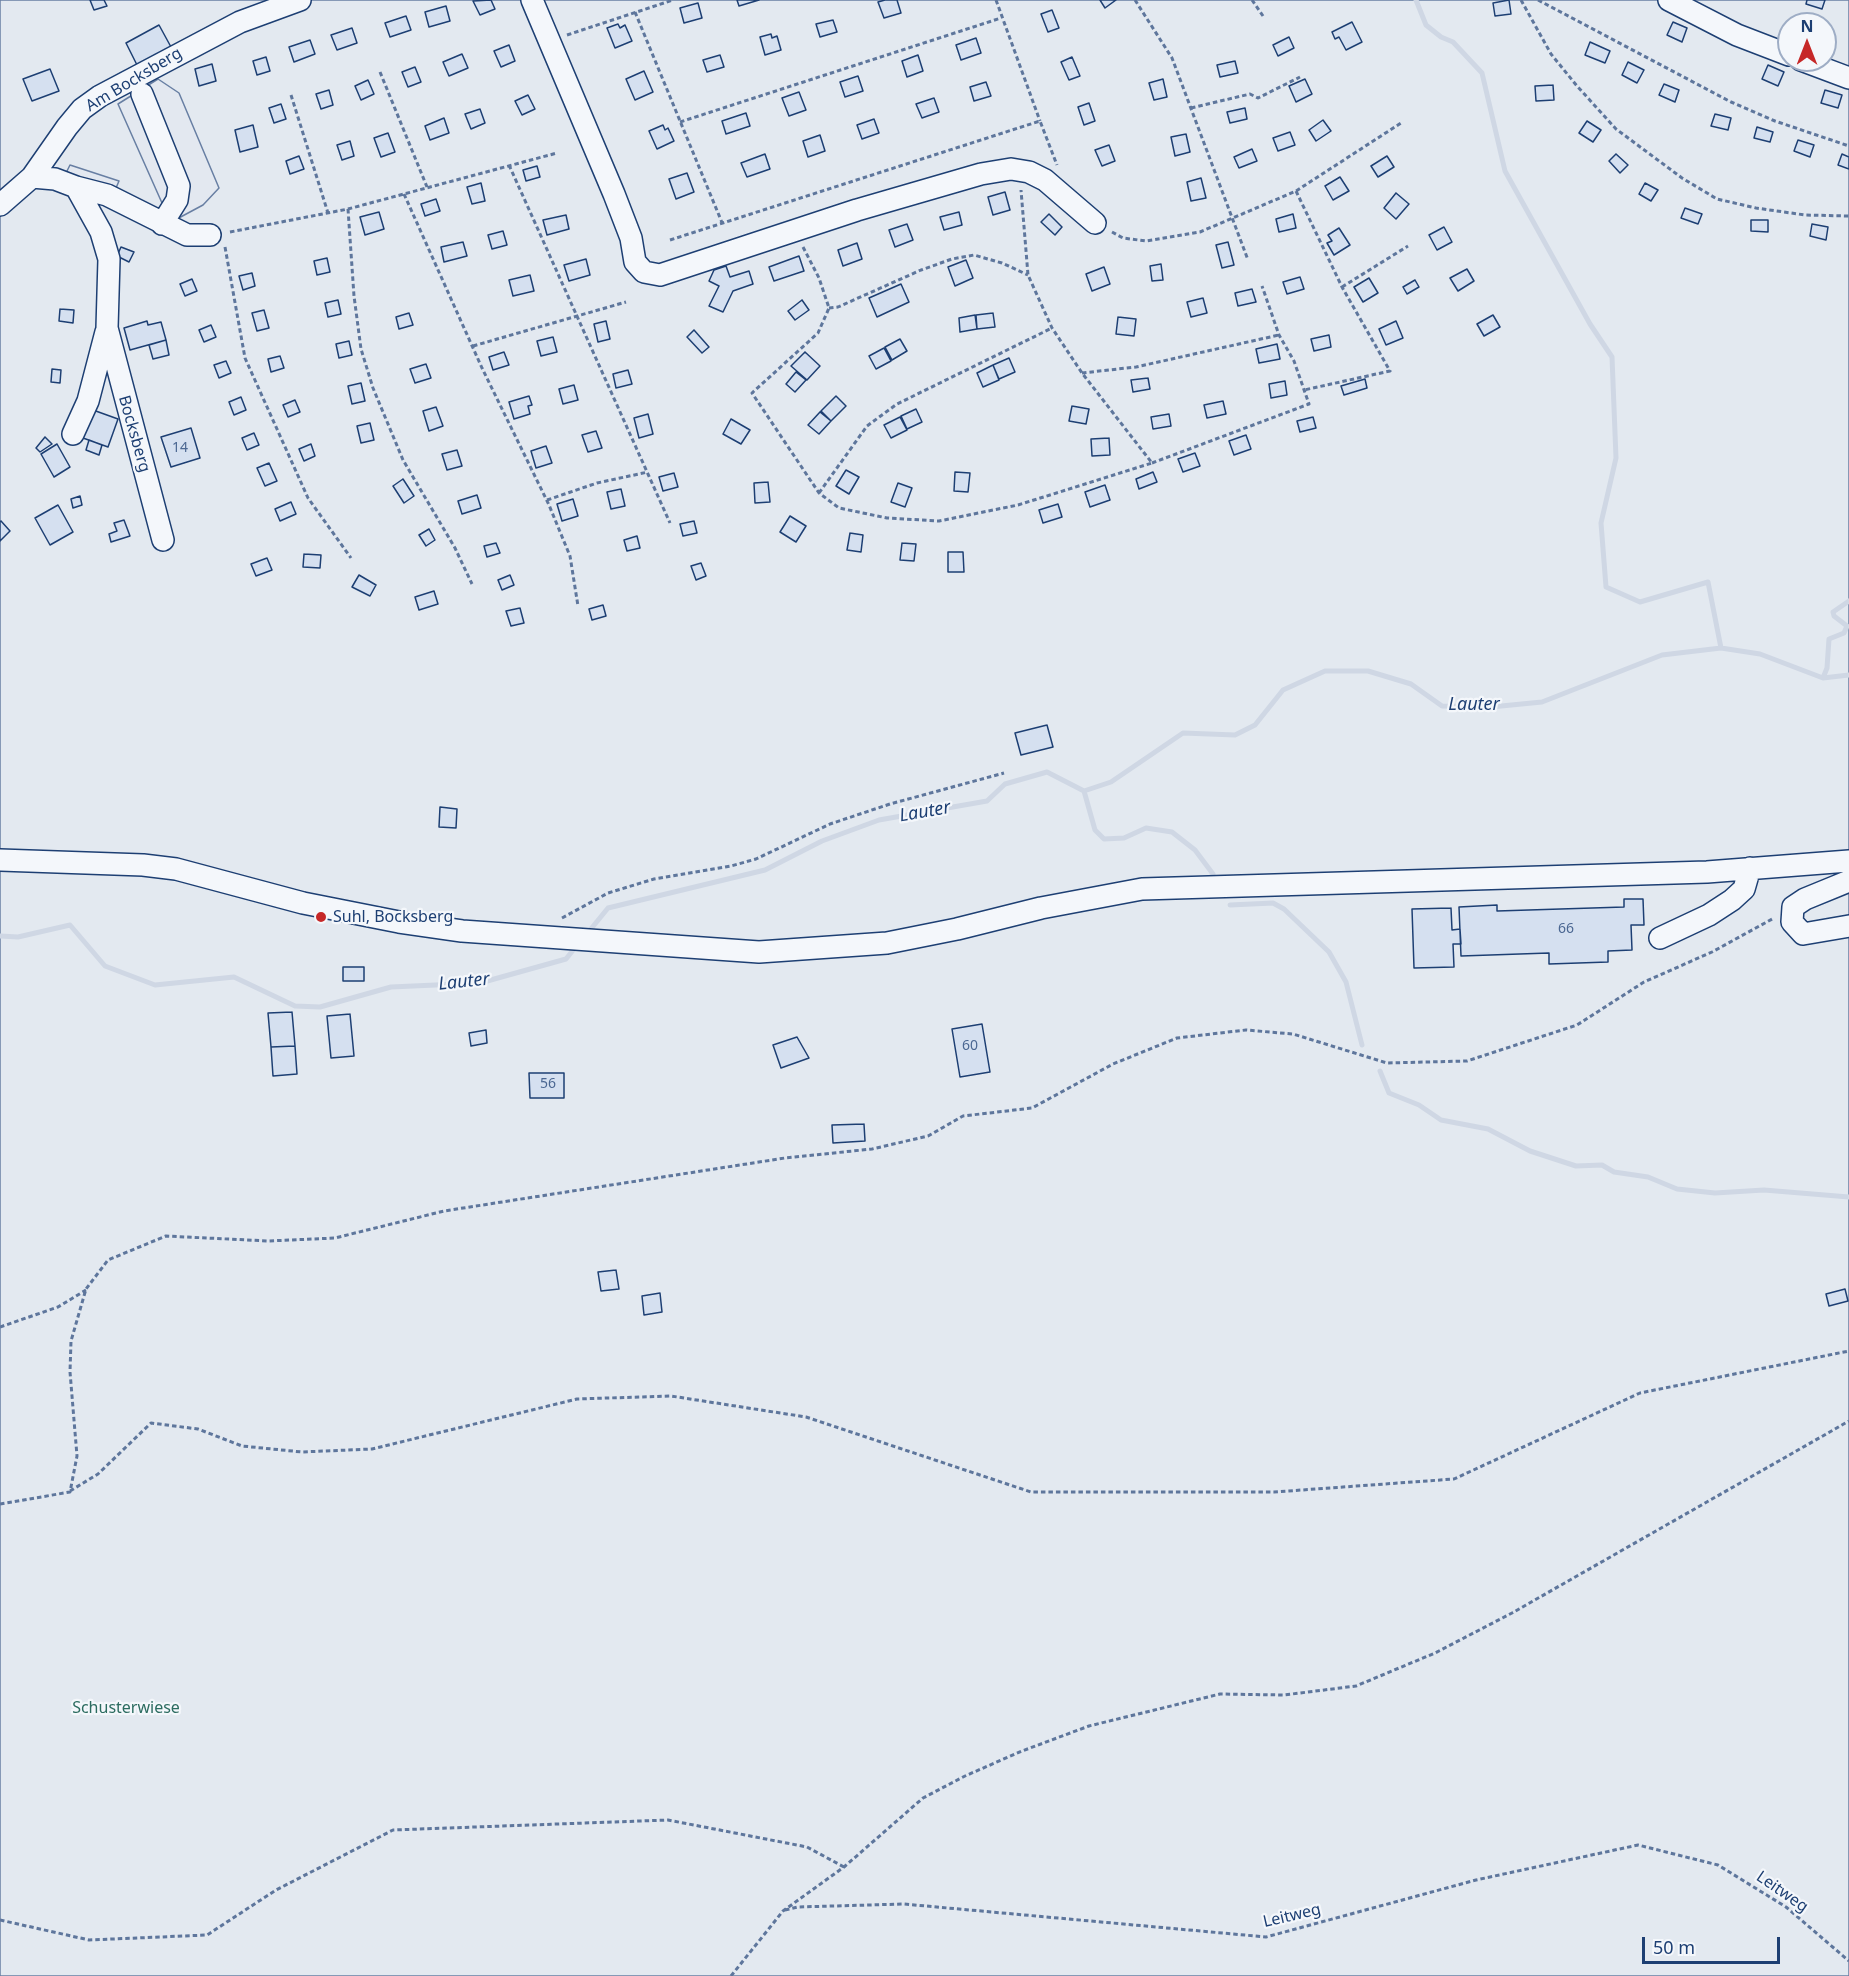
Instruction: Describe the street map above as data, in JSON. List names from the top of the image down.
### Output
{
  "streets": {
    "street": ["Am Bocksberg", "Bocksberg"],
    "path": ["Leitweg"]
  },
  "water": ["Lauter"],
  "parks": ["Schusterwiese"],
  "places": ["Suhl, Bocksberg"],
  "house_numbers": [
    "14",
    "66",
    "60",
    "56"
  ],
  "scale_bar": "50 m",
  "north": "top"
}
